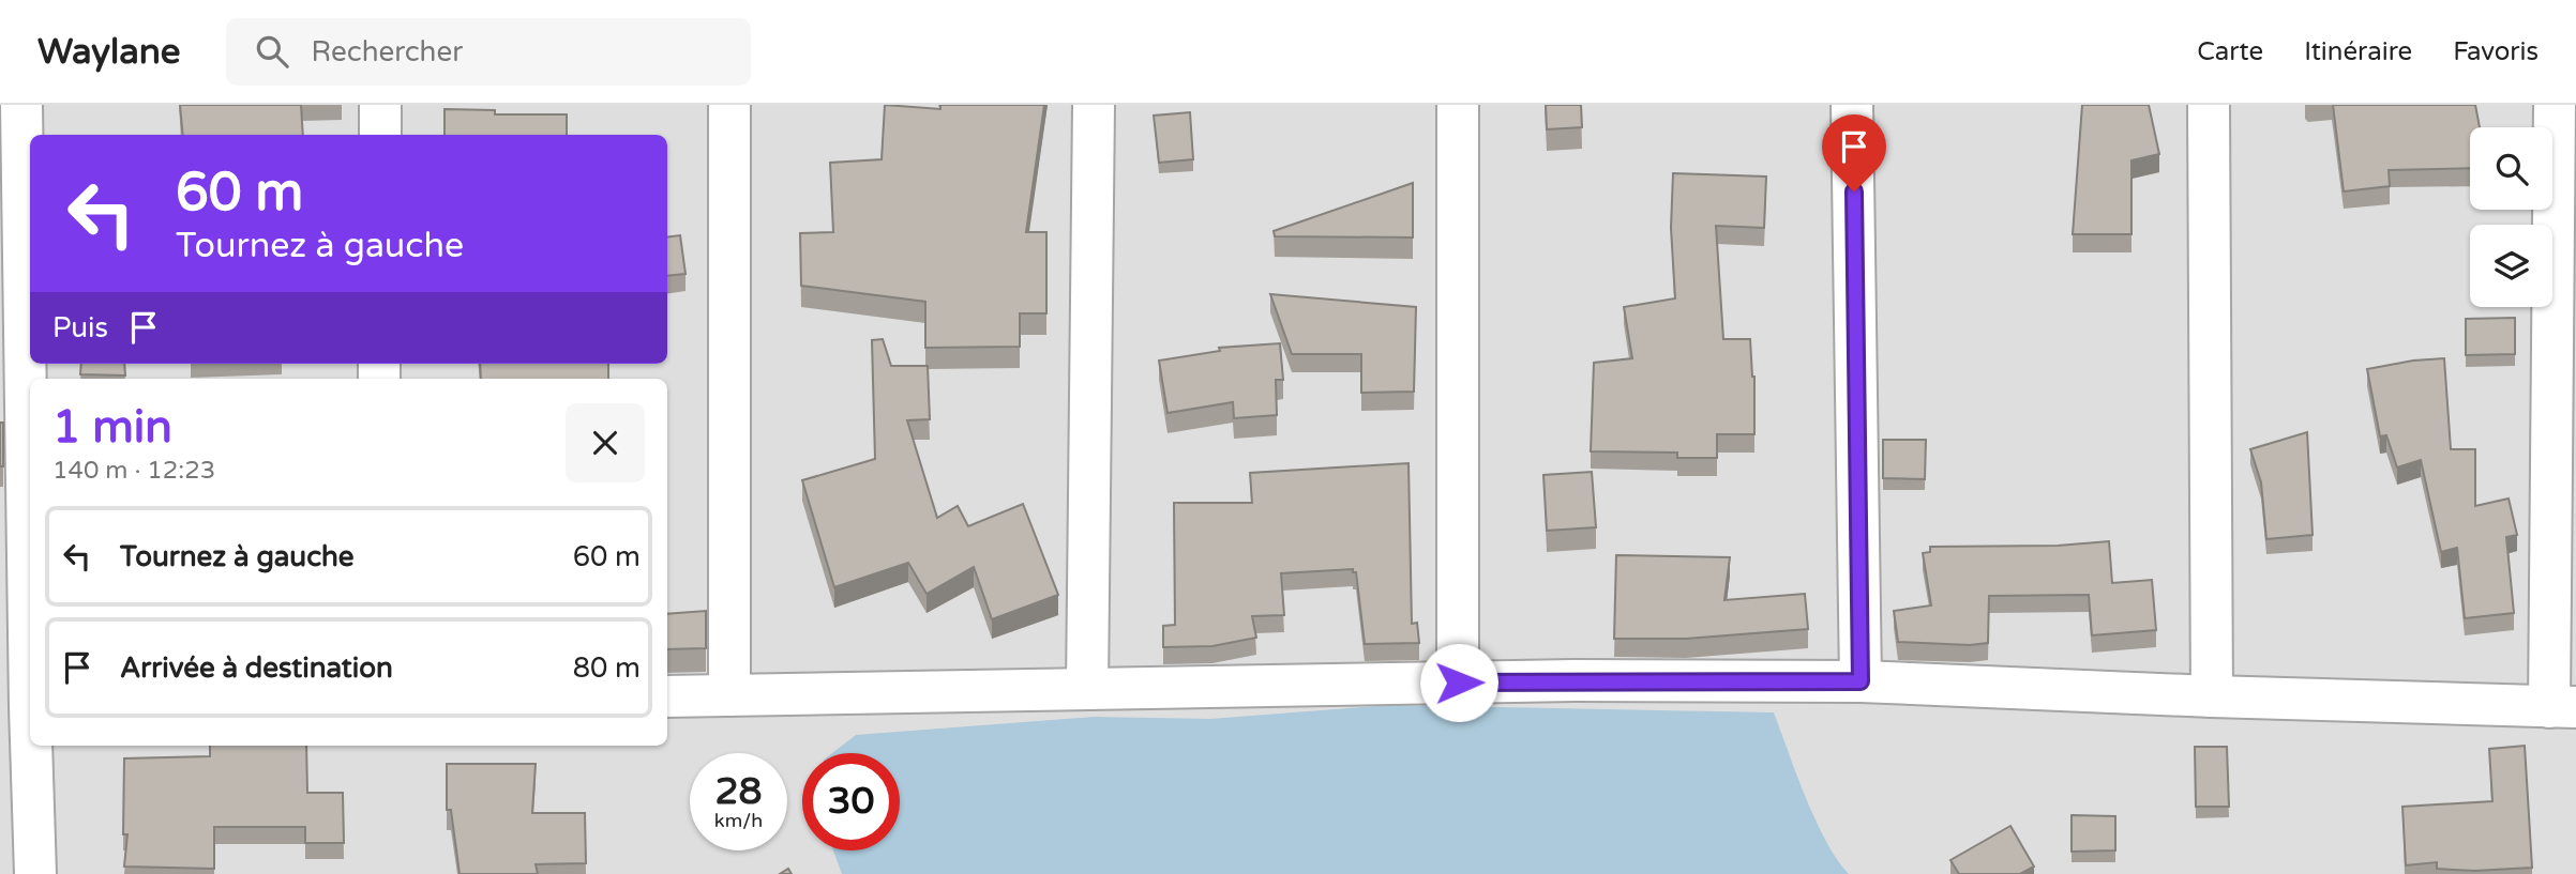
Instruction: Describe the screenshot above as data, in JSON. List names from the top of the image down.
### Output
{
  "page": {
    "header": "Waylane",
    "search": "Rechercher",
    "nav": ["Carte", "Itinéraire", "Favoris"],
    "turn": ["60 m", "Tournez à gauche"],
    "then": "Puis",
    "heading": ["1 min", "140 m · 12:23"],
    "list": [
      {
        "name": "Tournez à gauche",
        "value": "60 m"
      },
      {
        "name": "Arrivée à destination",
        "value": "80 m"
      }
    ],
    "speed": "28 km/h",
    "limit": "30"
  }
}
